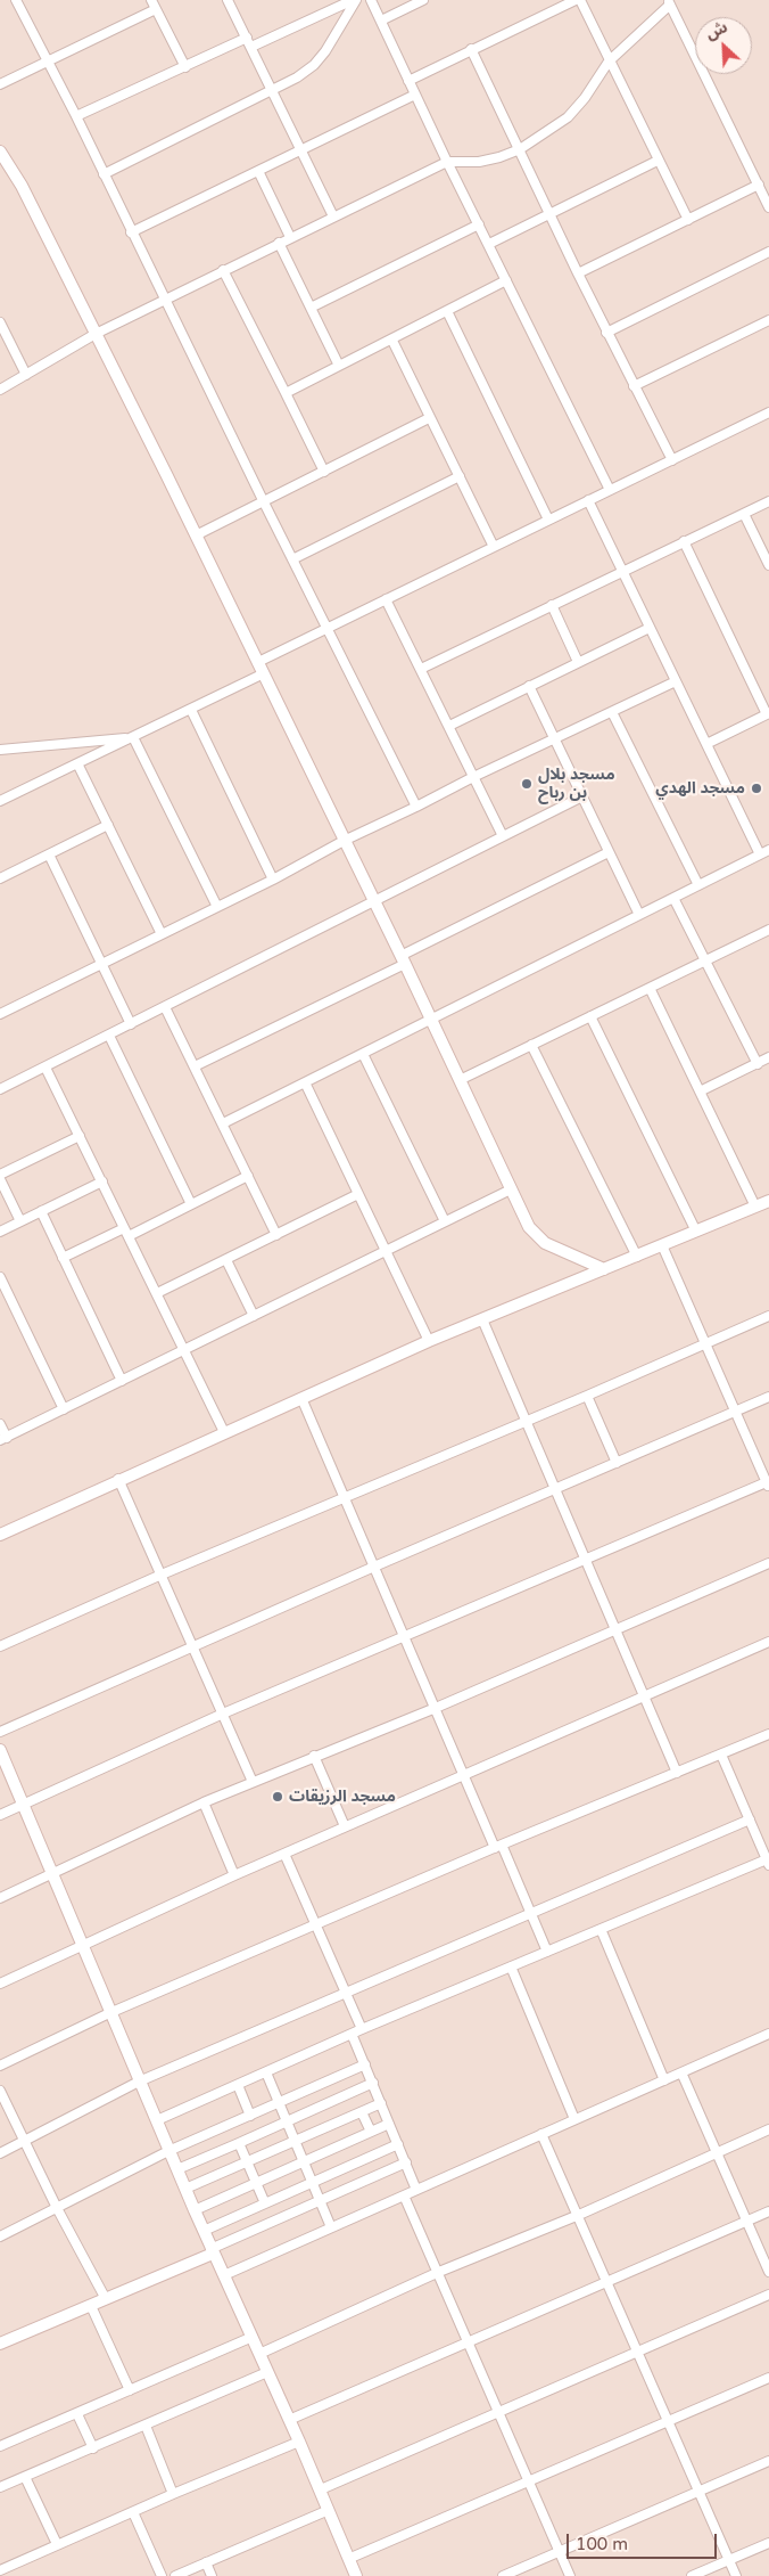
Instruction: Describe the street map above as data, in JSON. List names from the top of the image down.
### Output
{
  "places": ["مسجد بلال بن رباح", "مسجد الهدي", "مسجد الرزيقات"],
  "scale_bar": "100 m",
  "north": "top left"
}
